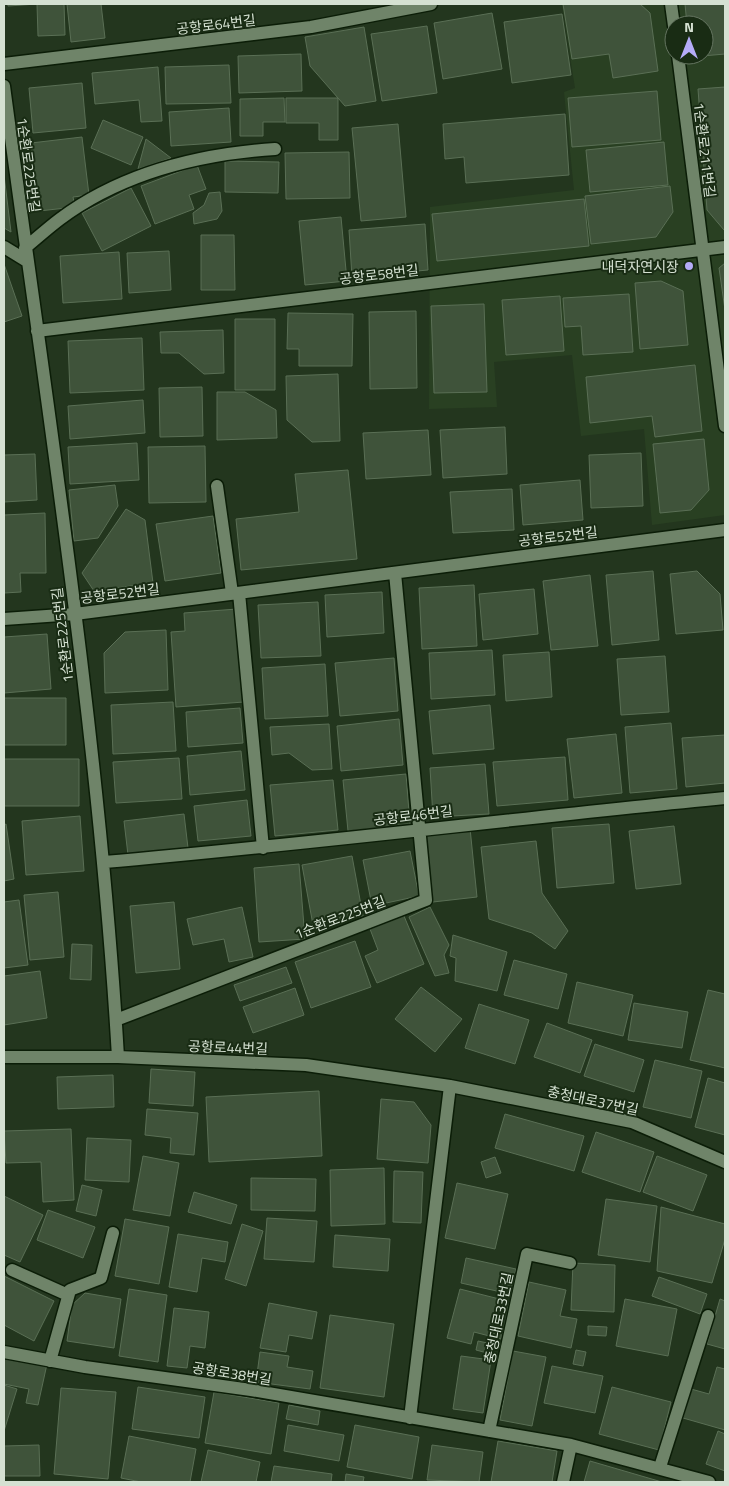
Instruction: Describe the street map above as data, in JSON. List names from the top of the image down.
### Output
{
  "streets": {
    "street": [
      "공항로64번길",
      "1순환로211번길",
      "1순환로225번길",
      "공항로58번길",
      "공항로52번길",
      "공항로46번길",
      "공항로44번길",
      "충청대로37번길",
      "충청대로33번길",
      "공항로38번길"
    ]
  },
  "crossings": [
    ["1순환로211번길", "공항로58번길"],
    ["1순환로225번길", "공항로58번길"],
    ["1순환로225번길", "공항로52번길"],
    ["1순환로225번길", "공항로46번길"],
    ["1순환로225번길", "공항로44번길"],
    ["공항로44번길", "충청대로37번길"]
  ],
  "places": ["내덕자연시장"],
  "north": "top"
}
